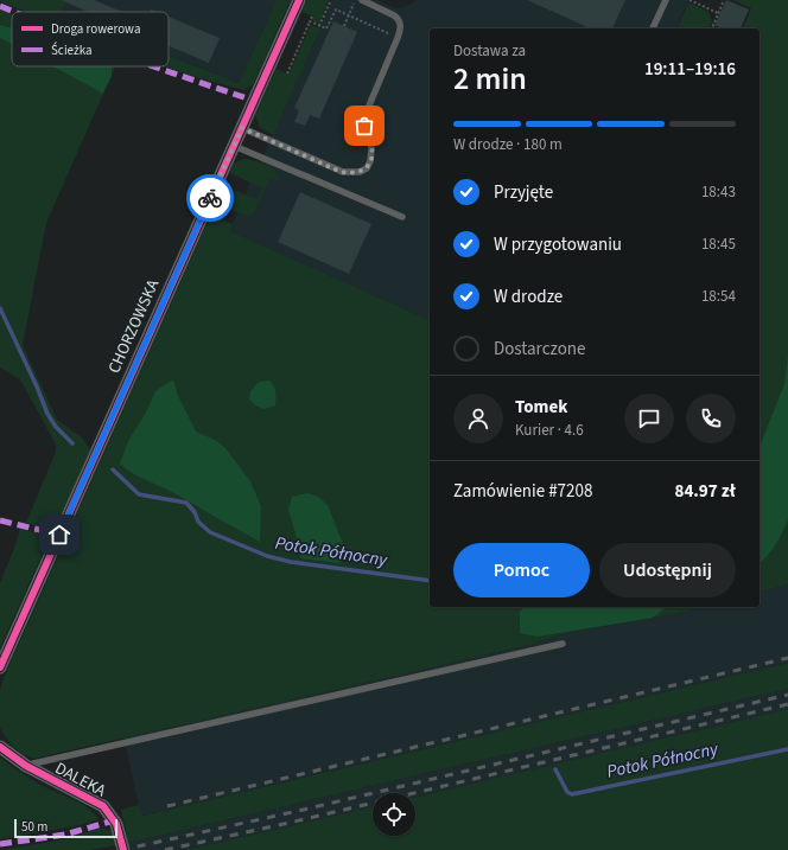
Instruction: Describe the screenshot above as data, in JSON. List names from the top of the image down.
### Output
{
  "streets": {
    "street": ["CHORZOWSKA", "DALEKA"]
  },
  "water": ["Potok Północny"],
  "legend": ["Droga rowerowa", "Ścieżka"],
  "scale_bar": "50 m",
  "page": {
    "heading": ["2 min", "Dostawa za", "19:11–19:16"],
    "panel": [
      "Tomek",
      "Kurier · 4.6",
      "Zamówienie #7208",
      "84.97 zł"
    ],
    "bar": "W drodze · 180 m",
    "list": [
      ["Przyjęte", "18:43"],
      ["W przygotowaniu", "18:45"],
      ["W drodze", "18:54"],
      "Dostarczone"
    ],
    "buttons": ["Pomoc", "Udostępnij"],
    "scale": "50 m"
  }
}
